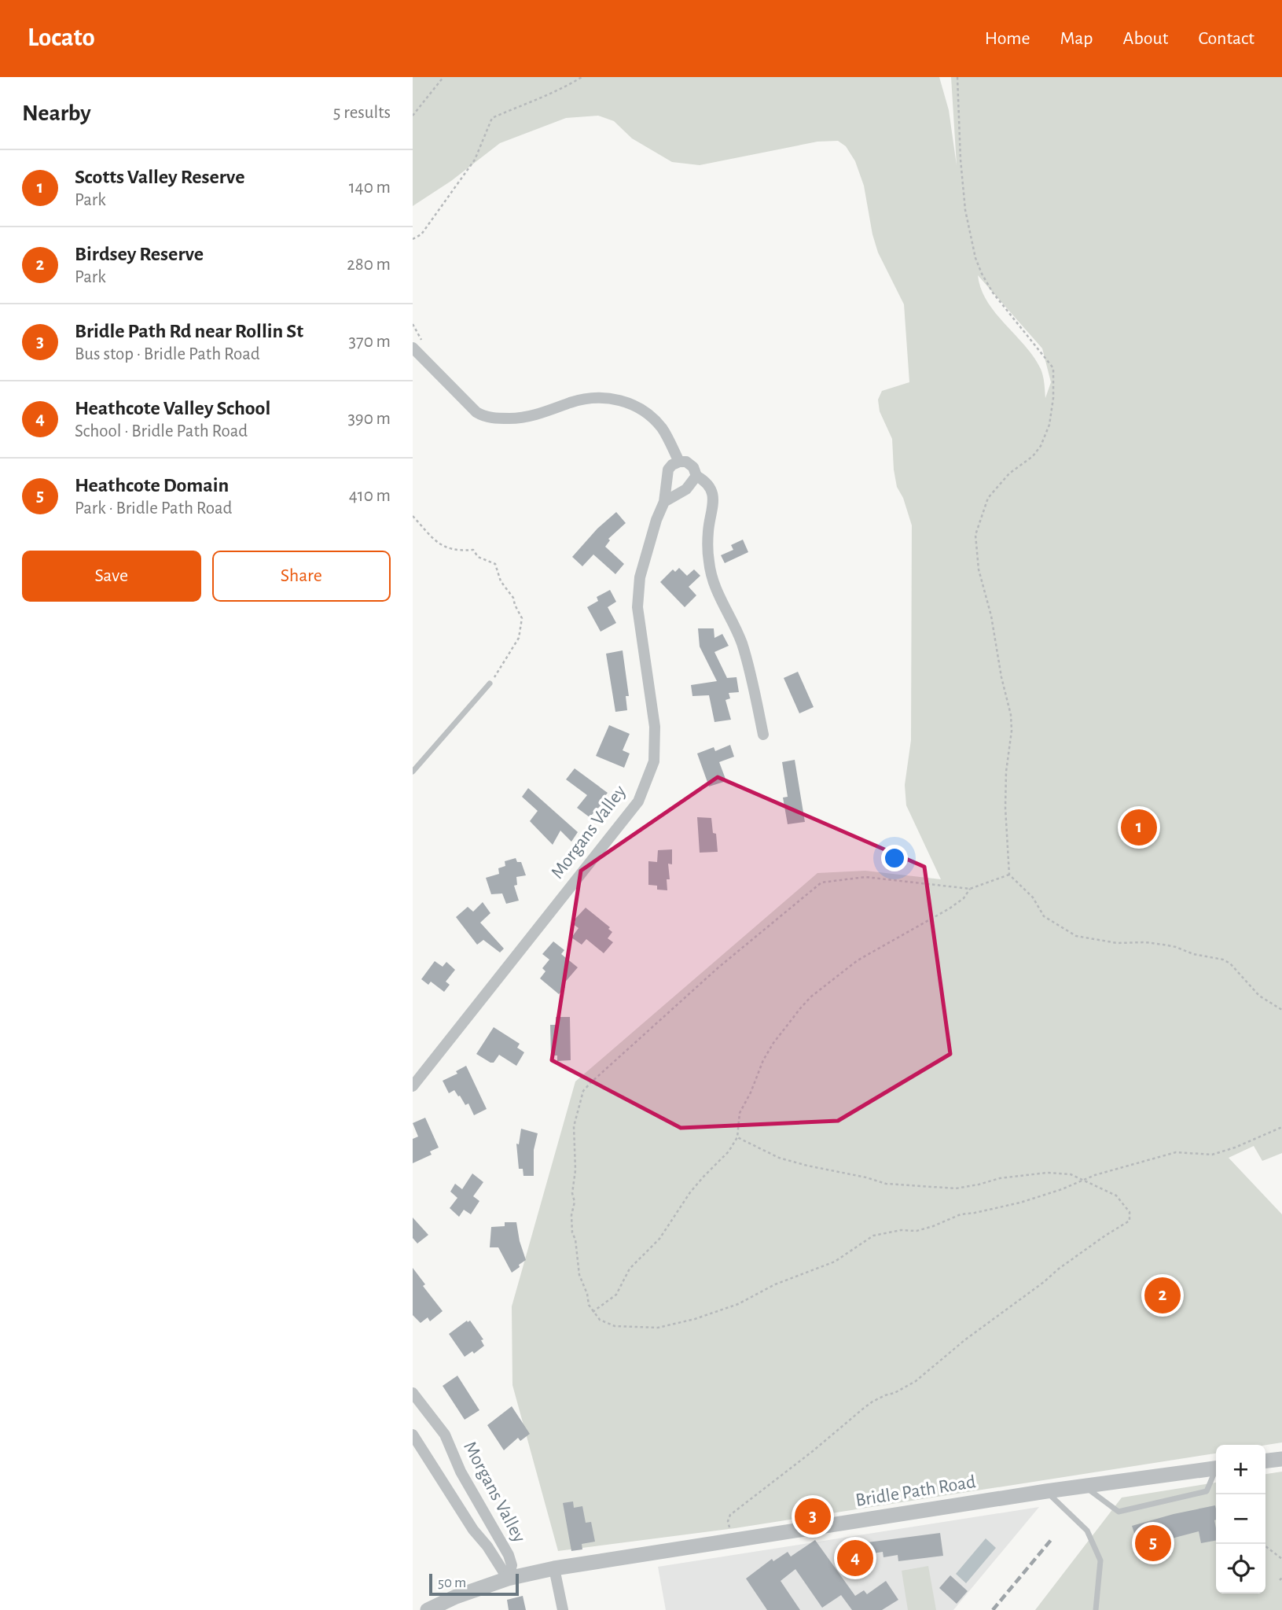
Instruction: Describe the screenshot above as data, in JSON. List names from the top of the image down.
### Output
{
  "streets": {
    "street": ["Morgans Valley", "Bridle Path Road"]
  },
  "crossings": [
    ["Morgans Valley", "Bridle Path Road"]
  ],
  "scale_bar": "50 m",
  "page": {
    "header": "Locato",
    "nav": [
      "Home",
      "Map",
      "About",
      "Contact"
    ],
    "heading": ["Nearby", "5 results"],
    "list": [
      {
        "mark": "1",
        "name": "Scotts Valley Reserve",
        "note": "Park",
        "value": "140 m"
      },
      {
        "mark": "2",
        "name": "Birdsey Reserve",
        "note": "Park",
        "value": "280 m"
      },
      {
        "mark": "3",
        "name": "Bridle Path Rd near Rollin St",
        "note": "Bus stop · Bridle Path Road",
        "value": "370 m"
      },
      {
        "mark": "4",
        "name": "Heathcote Valley School",
        "note": "School · Bridle Path Road",
        "value": "390 m"
      },
      {
        "mark": "5",
        "name": "Heathcote Domain",
        "note": "Park · Bridle Path Road",
        "value": "410 m"
      }
    ],
    "buttons": ["Save", "Share"],
    "pins": [
      "1",
      "2",
      "3",
      "5",
      "4"
    ],
    "map_buttons": ["+", "−"],
    "scale": "50 m"
  }
}
